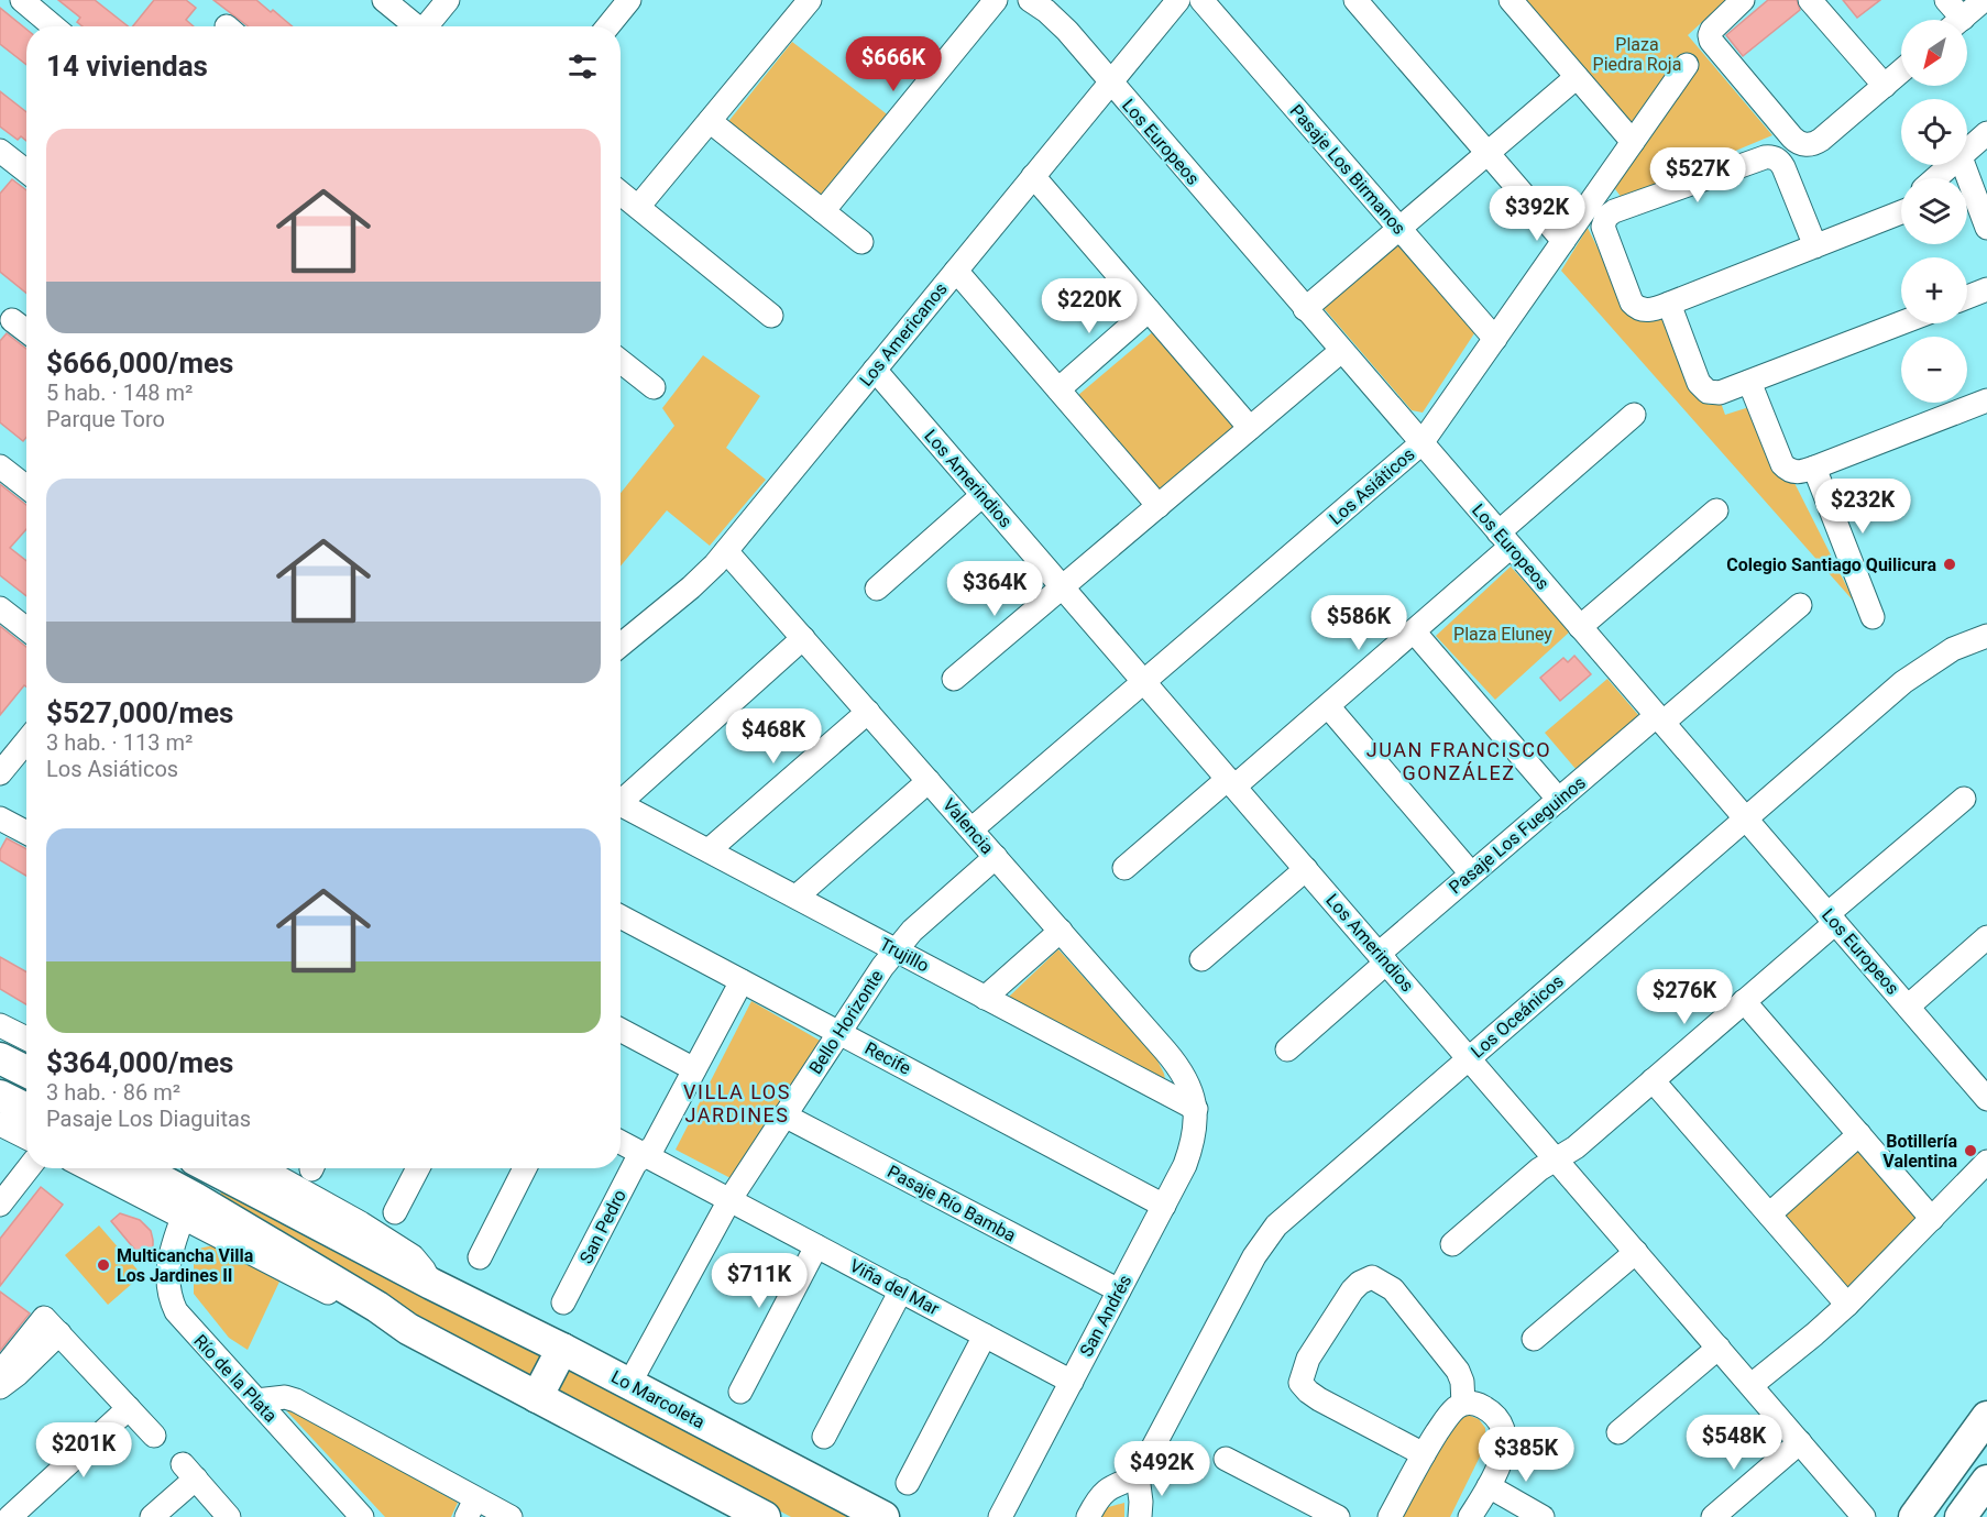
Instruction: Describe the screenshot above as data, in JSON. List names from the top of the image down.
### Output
{
  "streets": {
    "main road": ["Lo Marcoleta"],
    "street": [
      "Los Europeos",
      "Pasaje Los Birmanos",
      "Los Americanos",
      "Los Amerindios",
      "Los Asiáticos",
      "Valencia",
      "Pasaje Los Fueguinos",
      "Trujillo",
      "Los Oceánicos",
      "Bello Horizonte",
      "Recife",
      "Pasaje Río Bamba",
      "San Pedro",
      "Viña del Mar",
      "San Andrés",
      "Río de la Plata"
    ]
  },
  "crossings": [
    ["Los Europeos", "Los Americanos"],
    ["Los Europeos", "Los Asiáticos"],
    ["Los Europeos", "Pasaje Los Fueguinos"],
    ["Los Europeos", "Los Oceánicos"],
    ["Pasaje Los Birmanos", "Los Asiáticos"],
    ["Los Americanos", "Los Amerindios"],
    ["Los Americanos", "Valencia"],
    ["Los Amerindios", "Los Asiáticos"],
    ["Los Amerindios", "Pasaje Los Fueguinos"],
    ["Los Amerindios", "Los Oceánicos"],
    ["Los Asiáticos", "Valencia"],
    ["Valencia", "Trujillo"],
    ["Valencia", "Bello Horizonte"],
    ["Valencia", "San Andrés"],
    ["Trujillo", "Bello Horizonte"],
    ["Trujillo", "San Andrés"],
    ["Bello Horizonte", "Recife"],
    ["Bello Horizonte", "Pasaje Río Bamba"],
    ["Bello Horizonte", "Viña del Mar"],
    ["Bello Horizonte", "Lo Marcoleta"],
    ["Recife", "San Pedro"],
    ["Recife", "San Andrés"],
    ["Pasaje Río Bamba", "San Andrés"],
    ["San Pedro", "Viña del Mar"],
    ["Viña del Mar", "San Andrés"]
  ],
  "districts": ["JUAN FRANCISCO GONZÁLEZ", "VILLA LOS JARDINES"],
  "parks": ["Plaza Piedra Roja", "Plaza Eluney"],
  "places": ["Colegio Santiago Quilicura", "Botillería Valentina", "Multicancha Villa Los Jardines II"],
  "north": "bottom left",
  "page": {
    "map_buttons": ["+", "−"],
    "heading": "14 viviendas",
    "price": [
      "$666K",
      "$527K",
      "$392K",
      "$220K",
      "$232K",
      "$364K",
      "$586K",
      "$468K",
      "$276K",
      "$711K",
      "$548K",
      "$201K",
      "$385K",
      "$492K"
    ],
    "list": [
      {
        "name": "$666,000/mes",
        "note": "5 hab. · 148 m² · Parque Toro"
      },
      {
        "name": "$527,000/mes",
        "note": "3 hab. · 113 m² · Los Asiáticos"
      },
      {
        "name": "$364,000/mes",
        "note": "3 hab. · 86 m² · Pasaje Los Diaguitas"
      }
    ]
  }
}
